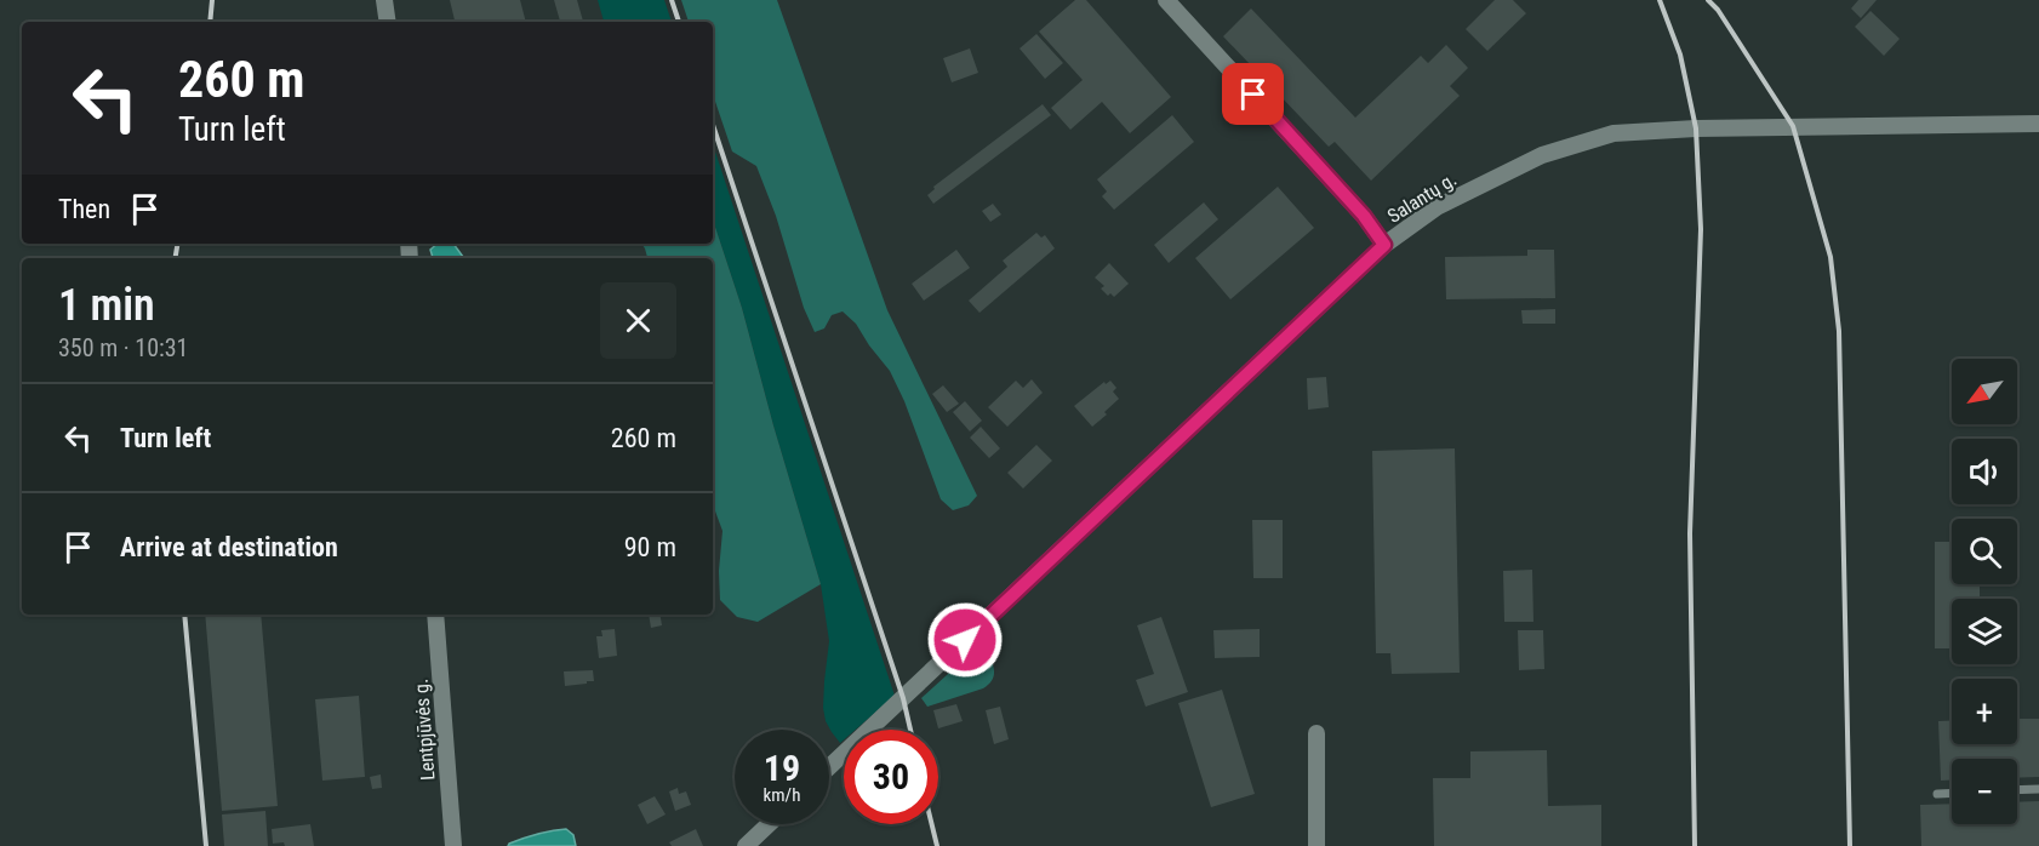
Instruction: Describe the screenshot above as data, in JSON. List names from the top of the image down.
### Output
{
  "streets": {
    "street": ["Salantų g.", "Lentpjūvės g."]
  },
  "north": "bottom left",
  "page": {
    "turn": ["260 m", "Turn left"],
    "then": "Then",
    "heading": ["1 min", "350 m · 10:31"],
    "map_buttons": ["+", "−"],
    "list": [
      {
        "name": "Turn left",
        "value": "260 m"
      },
      {
        "name": "Arrive at destination",
        "value": "90 m"
      }
    ],
    "speed": "19 km/h",
    "limit": "30"
  }
}
